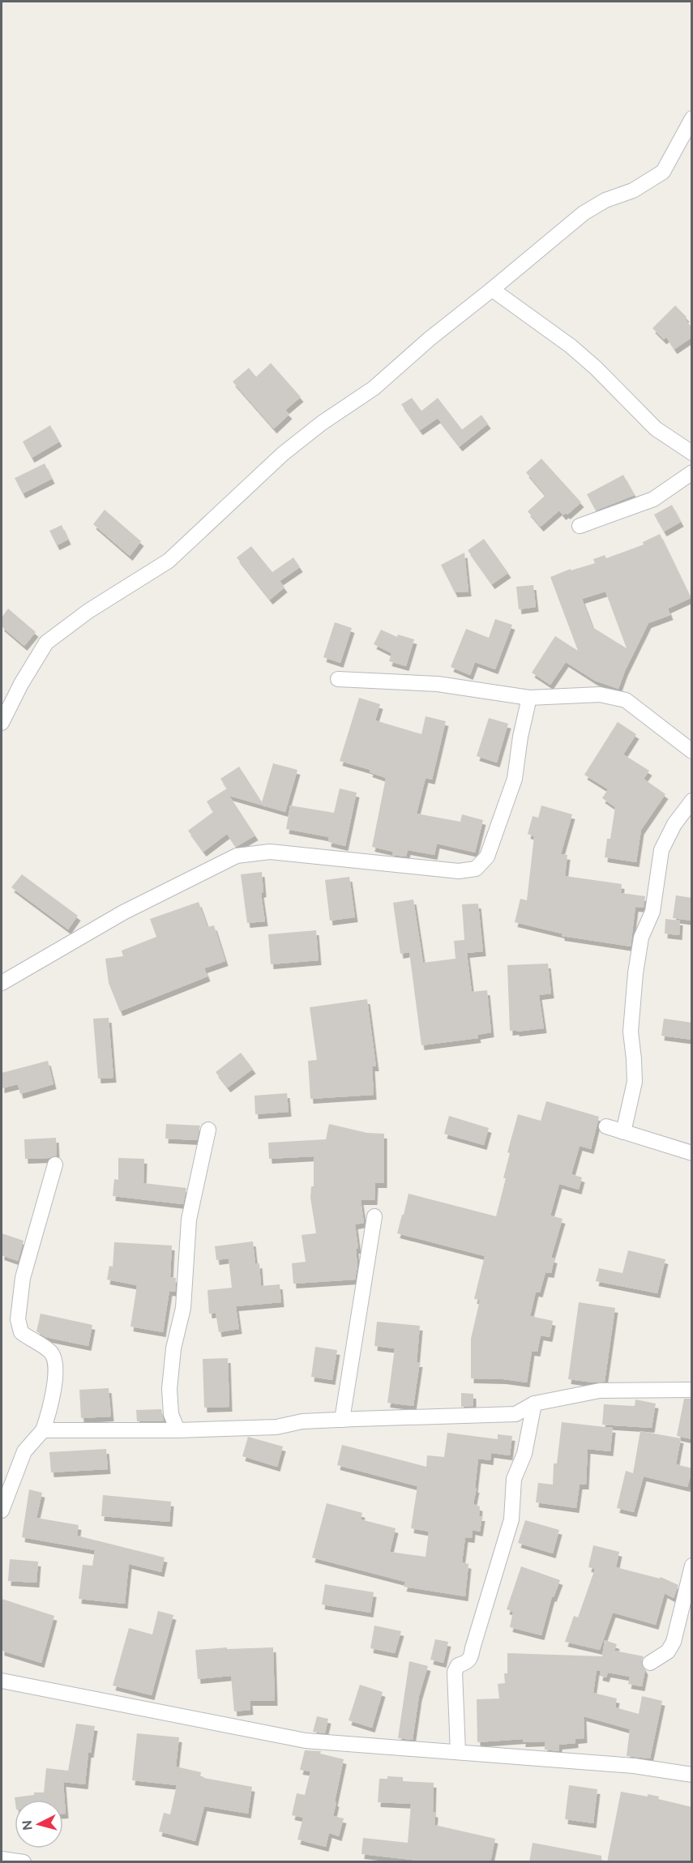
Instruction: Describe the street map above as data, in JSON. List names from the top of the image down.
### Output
{
  "north": "left"
}
